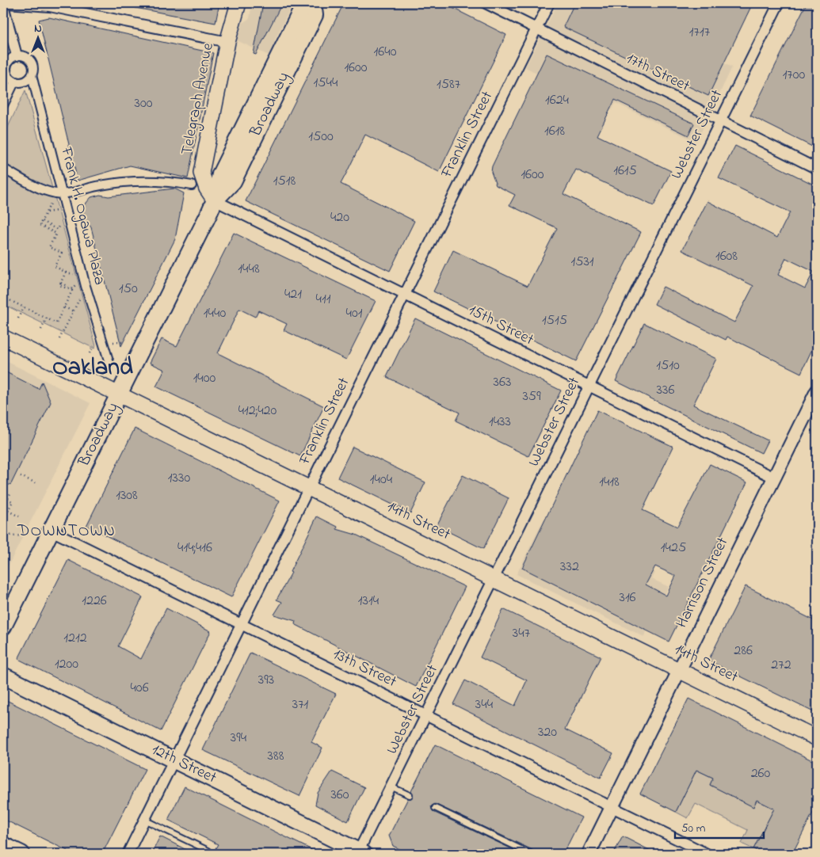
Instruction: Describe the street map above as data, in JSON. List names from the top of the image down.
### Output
{
  "streets": {
    "main road": [
      "Telegraph Avenue",
      "Broadway",
      "14th Street",
      "12th Street"
    ],
    "street": [
      "17th Street",
      "Franklin Street",
      "Webster Street",
      "Frank H. Ogawa Plaza",
      "15th Street",
      "Harrison Street",
      "13th Street"
    ]
  },
  "crossings": [
    ["17th Street", "Franklin Street"],
    ["17th Street", "Webster Street"],
    ["Telegraph Avenue", "Broadway"],
    ["Telegraph Avenue", "15th Street"],
    ["Broadway", "15th Street"],
    ["Broadway", "14th Street"],
    ["Broadway", "13th Street"],
    ["Franklin Street", "15th Street"],
    ["Franklin Street", "14th Street"],
    ["Franklin Street", "13th Street"],
    ["Franklin Street", "12th Street"],
    ["Webster Street", "15th Street"],
    ["Webster Street", "14th Street"],
    ["Webster Street", "13th Street"],
    ["Webster Street", "12th Street"],
    ["15th Street", "Harrison Street"],
    ["14th Street", "Harrison Street"],
    ["Harrison Street", "13th Street"]
  ],
  "districts": ["Oakland", "DOWNTOWN"],
  "house_numbers": [
    "1717",
    "1640",
    "1600",
    "1700",
    "1544",
    "1587",
    "1624",
    "300",
    "1618",
    "1500",
    "1615",
    "1600",
    "1518",
    "420",
    "1608",
    "1531",
    "1448",
    "150",
    "421",
    "411",
    "1440",
    "401",
    "1515",
    "1510",
    "1400",
    "363",
    "336",
    "359",
    "412;420",
    "1433",
    "1330",
    "1404",
    "1418",
    "1308",
    "414;416",
    "1425",
    "332",
    "316",
    "1226",
    "1314",
    "347",
    "1212",
    "286",
    "1200",
    "272",
    "393",
    "406",
    "371",
    "344",
    "320",
    "394",
    "388",
    "260",
    "360"
  ],
  "scale_bar": "50 m",
  "north": "top"
}
